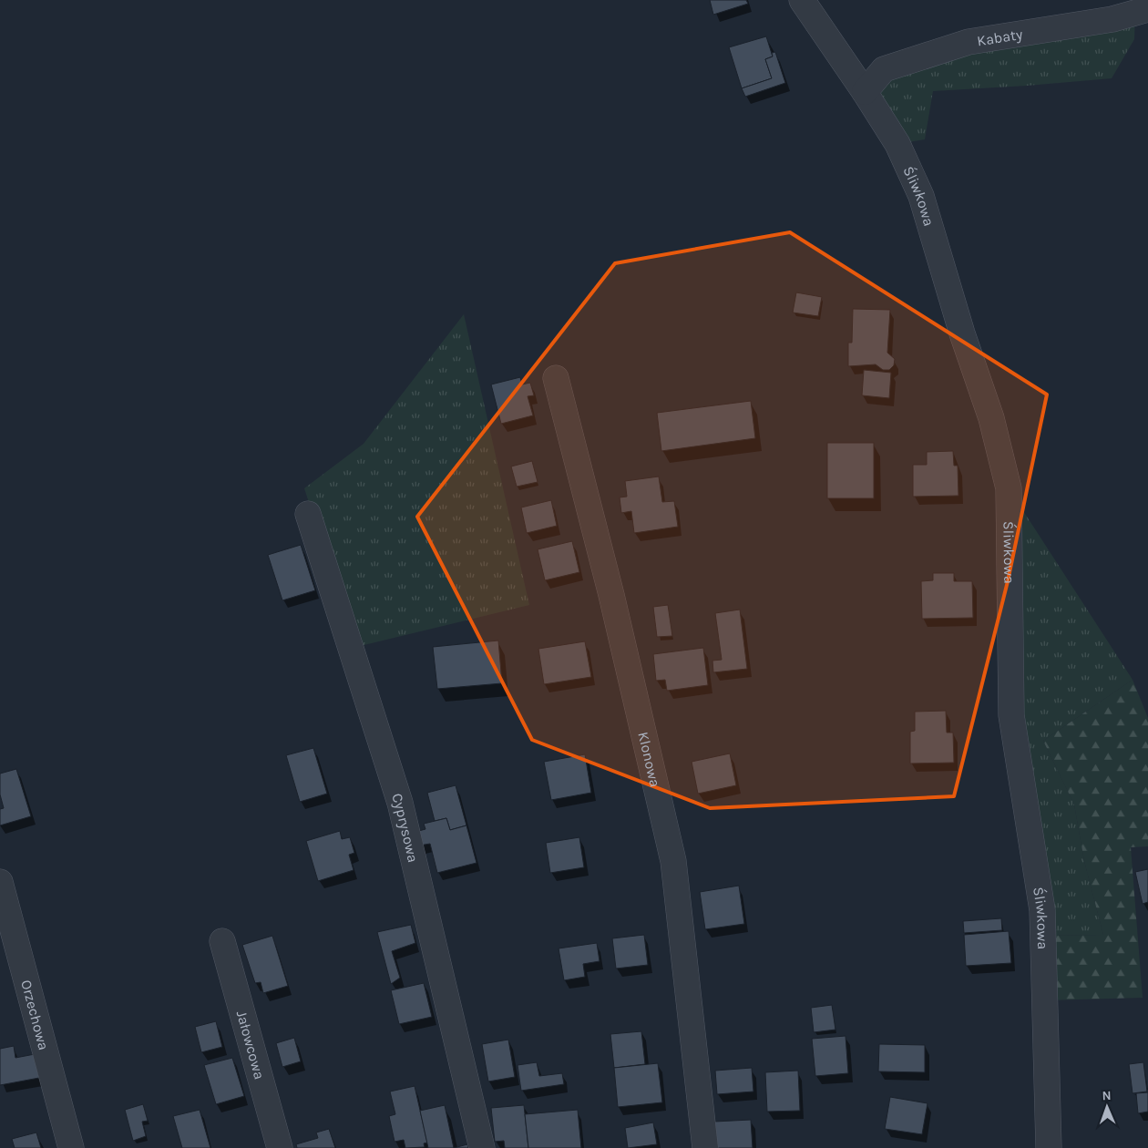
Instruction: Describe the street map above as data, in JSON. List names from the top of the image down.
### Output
{
  "streets": {
    "street": [
      "Kabaty",
      "Śliwkowa",
      "Klonowa",
      "Cyprysowa",
      "Orzechowa",
      "Jałowcowa"
    ]
  },
  "crossings": [
    ["Kabaty", "Śliwkowa"]
  ],
  "north": "top"
}
